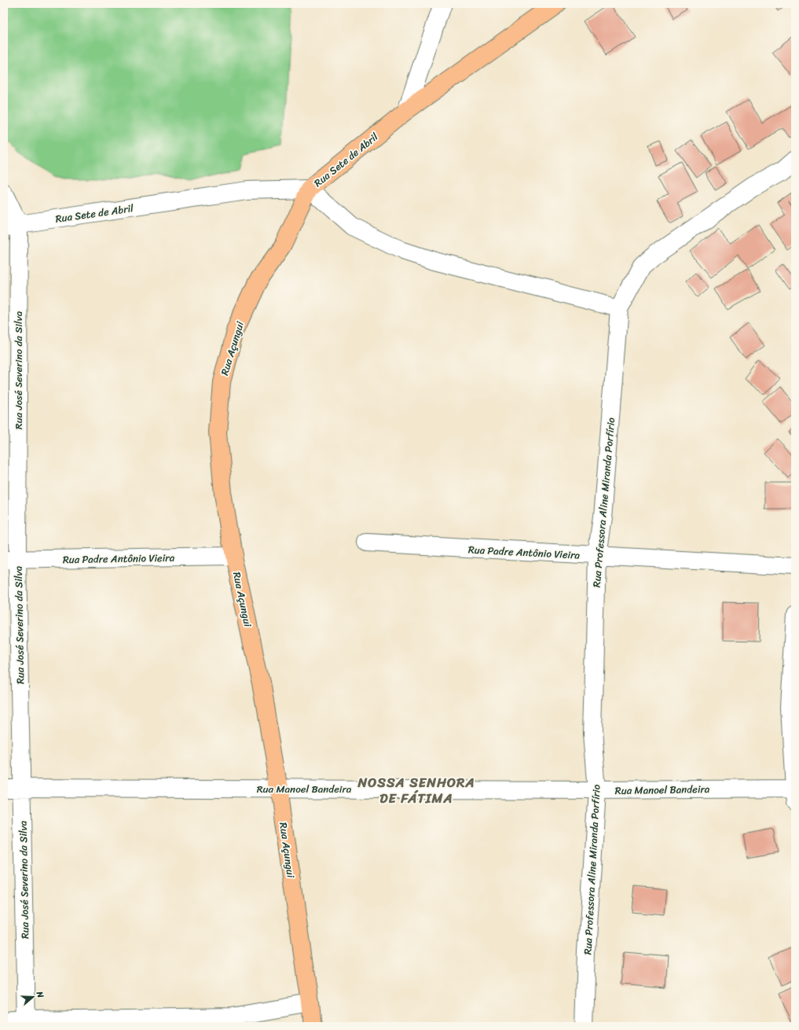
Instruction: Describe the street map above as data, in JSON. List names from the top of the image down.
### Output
{
  "streets": {
    "main road": ["Rua Sete de Abril", "Rua Açungui"],
    "street": [
      "Rua José Severino da Silva",
      "Rua Professora Aline Miranda Porfírio",
      "Rua Padre Antônio Vieira",
      "Rua Manoel Bandeira"
    ]
  },
  "crossings": [
    ["Rua Sete de Abril", "Rua Açungui"],
    ["Rua Sete de Abril", "Rua José Severino da Silva"],
    ["Rua Açungui", "Rua Padre Antônio Vieira"],
    ["Rua Açungui", "Rua Manoel Bandeira"],
    ["Rua José Severino da Silva", "Rua Padre Antônio Vieira"],
    ["Rua José Severino da Silva", "Rua Manoel Bandeira"],
    ["Rua Professora Aline Miranda Porfírio", "Rua Padre Antônio Vieira"],
    ["Rua Professora Aline Miranda Porfírio", "Rua Manoel Bandeira"]
  ],
  "districts": ["NOSSA SENHORA DE FÁTIMA"],
  "north": "right"
}
